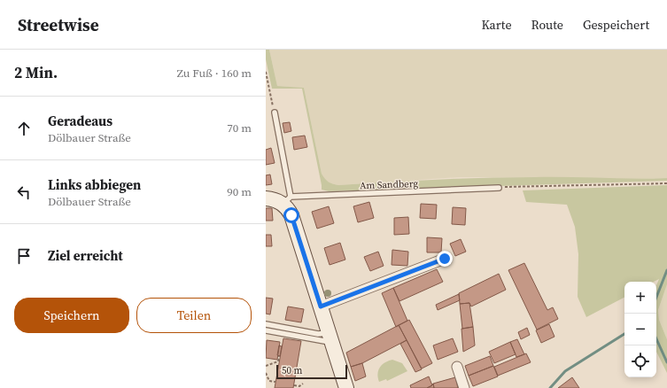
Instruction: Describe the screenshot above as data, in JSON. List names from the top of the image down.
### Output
{
  "streets": {
    "lane": ["Am Sandberg"]
  },
  "scale_bar": "50 m",
  "page": {
    "header": "Streetwise",
    "nav": ["Karte", "Route", "Gespeichert"],
    "heading": ["2 Min.", "Zu Fuß · 160 m"],
    "list": [
      ["Geradeaus", "Dölbauer Straße", "70 m"],
      ["Links abbiegen", "Dölbauer Straße", "90 m"],
      "Ziel erreicht"
    ],
    "map_buttons": ["+", "−"],
    "buttons": ["Speichern", "Teilen"],
    "scale": "50 m"
  }
}
